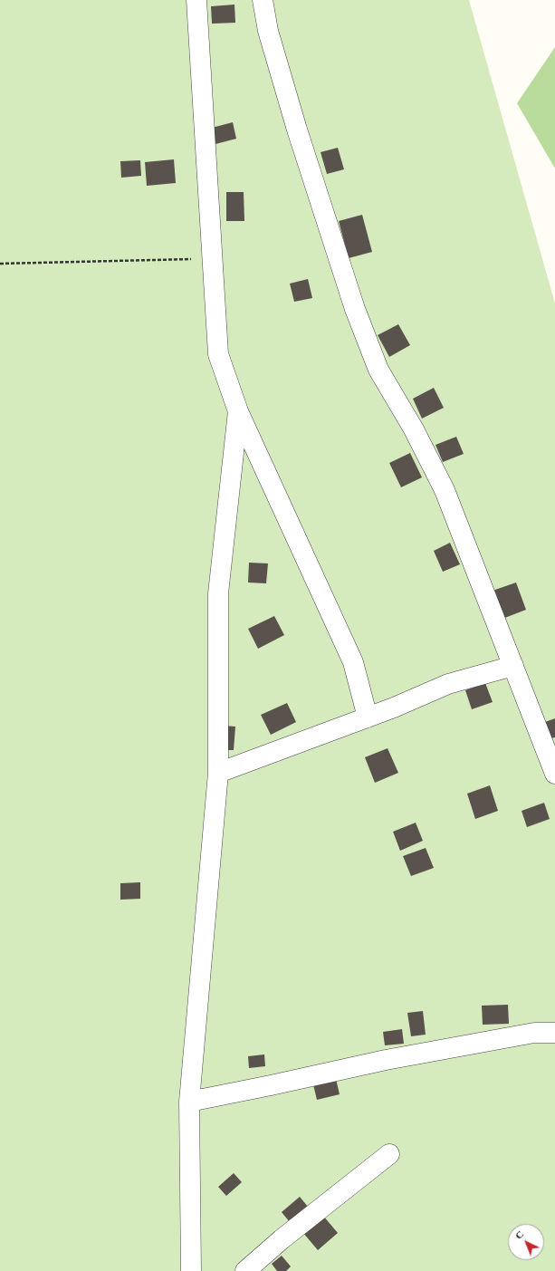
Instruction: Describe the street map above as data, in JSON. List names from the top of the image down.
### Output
{
  "north": "top left"
}
